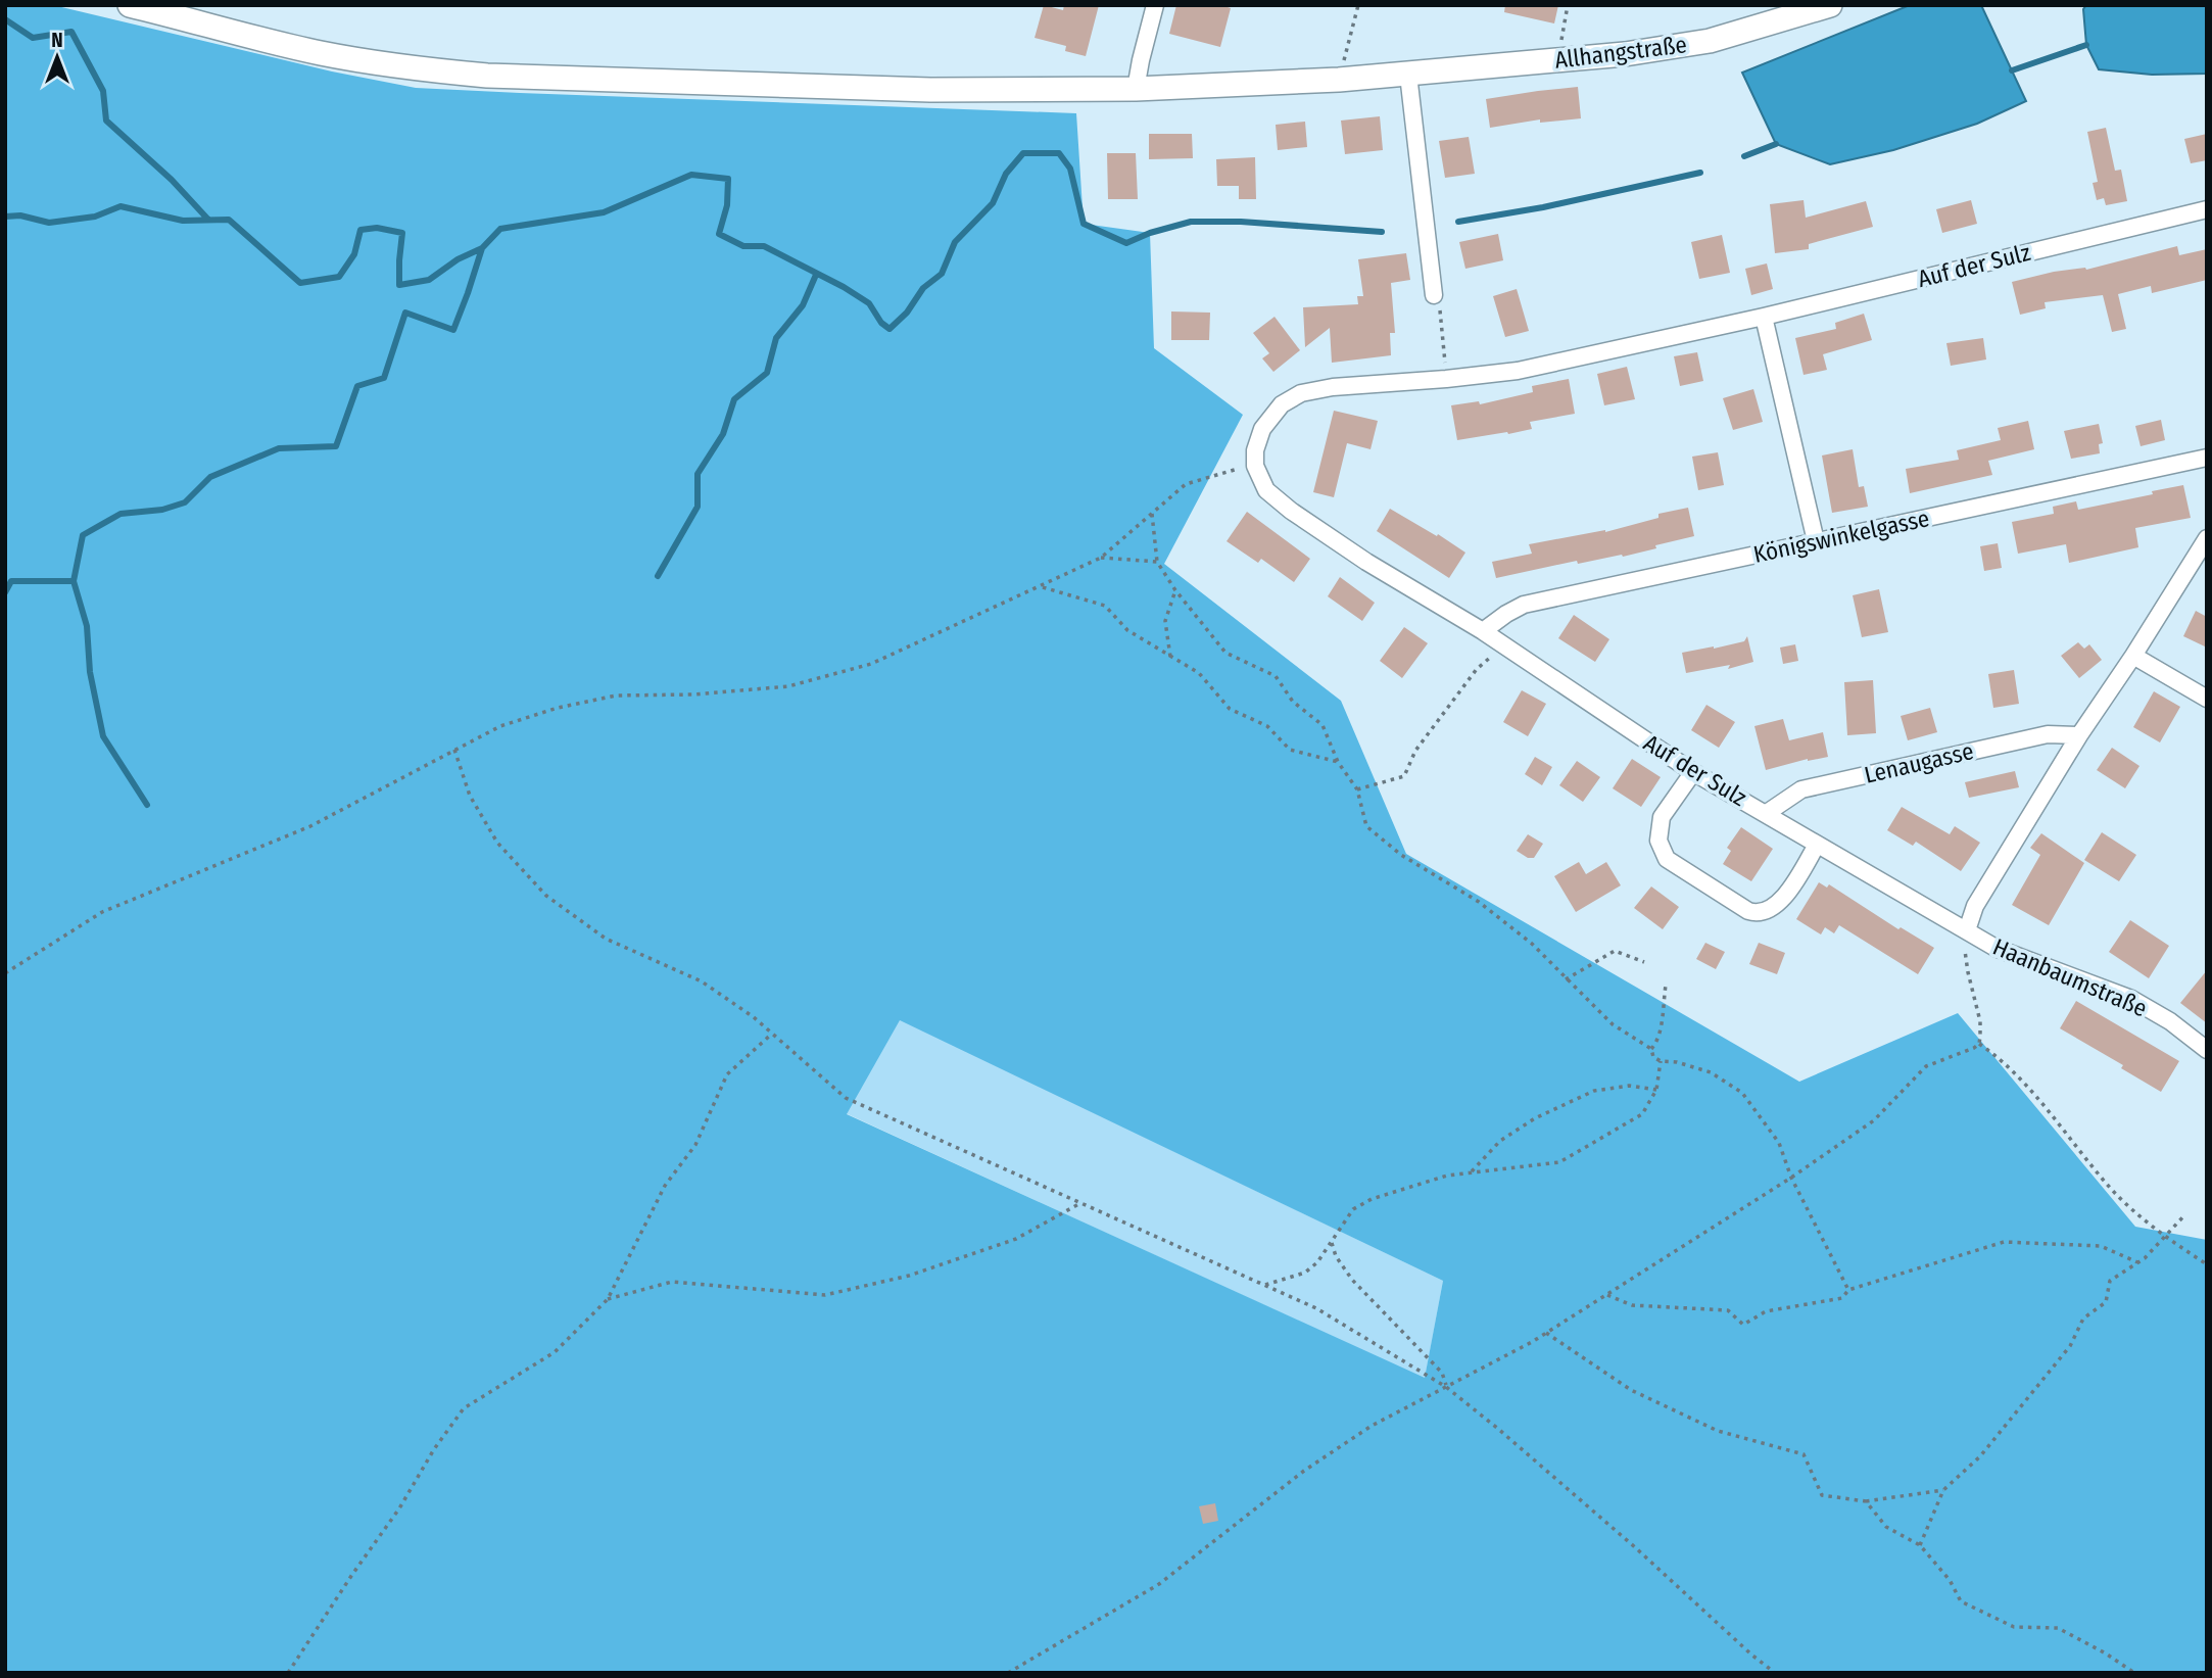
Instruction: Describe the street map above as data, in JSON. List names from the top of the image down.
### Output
{
  "streets": {
    "street": [
      "Allhangstraße",
      "Auf der Sulz",
      "Königswinkelgasse",
      "Lenaugasse",
      "Haanbaumstraße"
    ]
  },
  "crossings": [
    ["Auf der Sulz", "Königswinkelgasse"],
    ["Auf der Sulz", "Lenaugasse"],
    ["Auf der Sulz", "Haanbaumstraße"]
  ],
  "north": "top"
}
